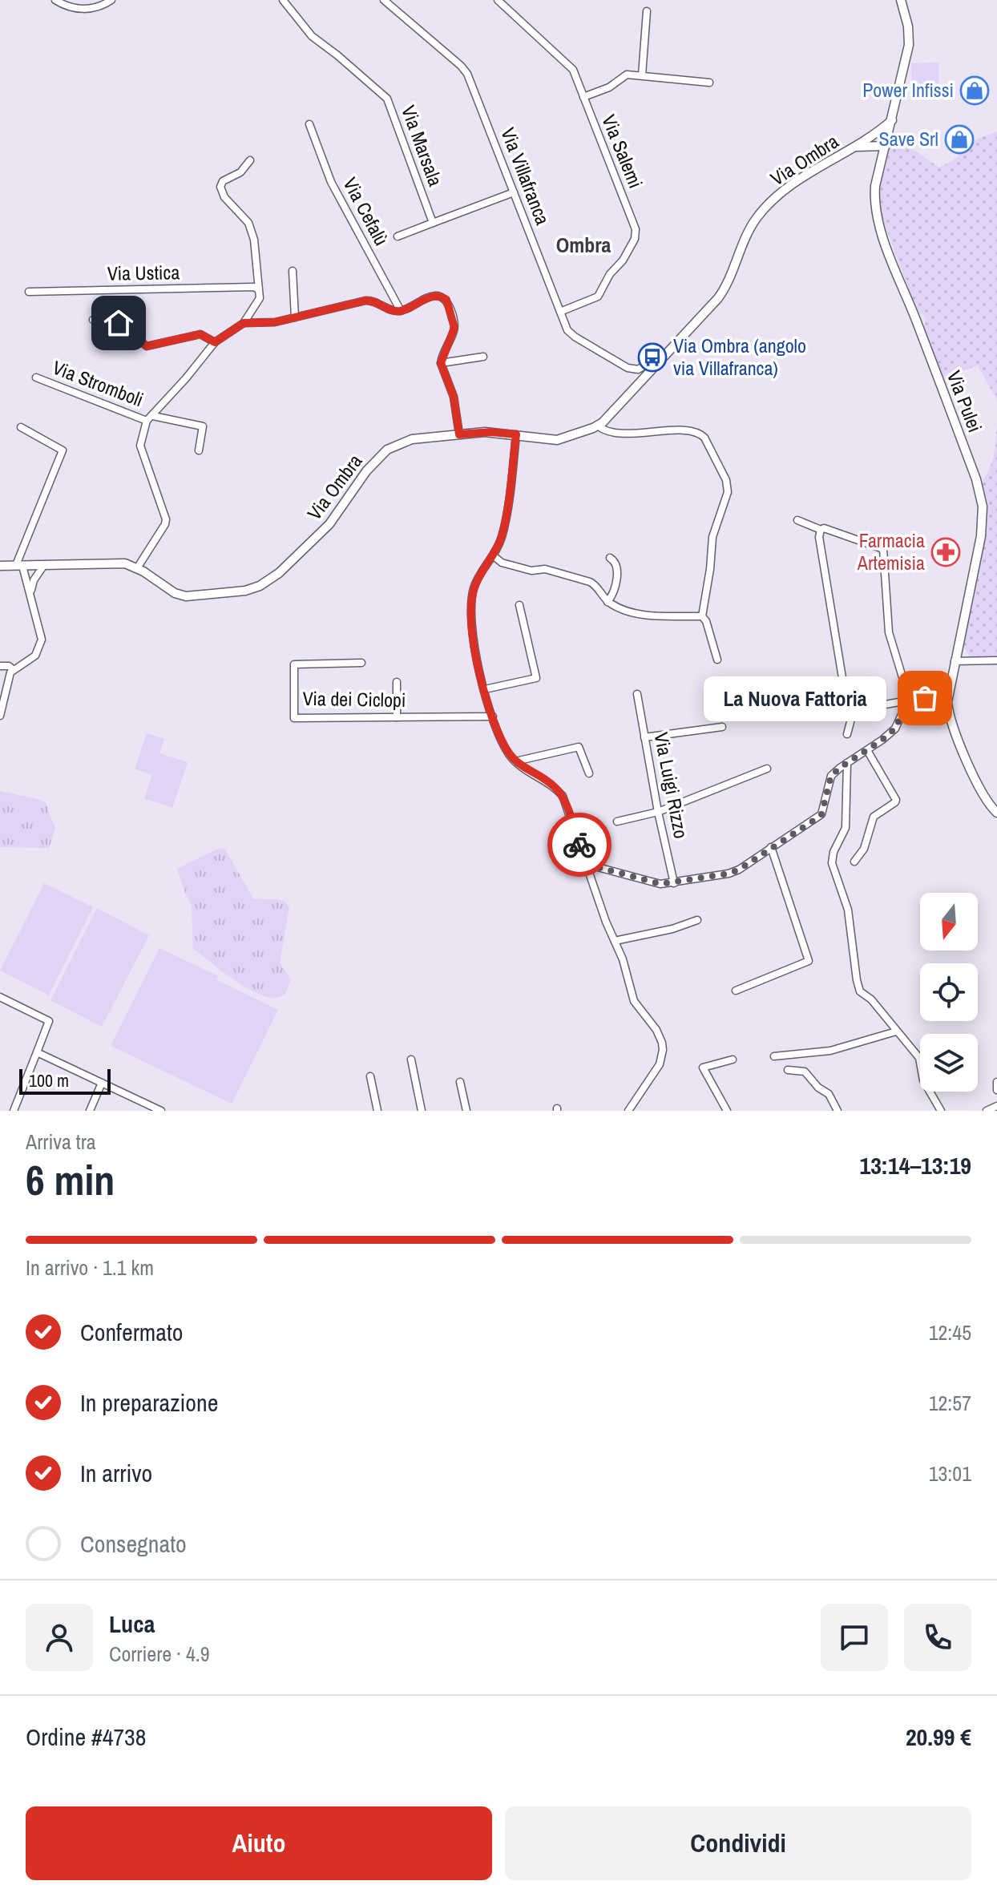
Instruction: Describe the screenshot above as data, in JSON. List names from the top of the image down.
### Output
{
  "streets": {
    "main road": ["Via Ombra", "Via Pulei"],
    "street": [
      "Via Marsala",
      "Via Salemi",
      "Via Villafranca",
      "Via Cefalù",
      "Via Ustica",
      "Via Stromboli",
      "Via dei Ciclopi",
      "Via Luigi Rizzo"
    ]
  },
  "crossings": [
    ["Via Salemi", "Via Villafranca"],
    ["Via Ombra", "Via Villafranca"]
  ],
  "districts": ["Ombra"],
  "places": {
    "shop": ["Power Infissi", "Save Srl"],
    "bus stop": ["Via Ombra (angolo via Villafranca)"],
    "pharmacy": ["Farmacia Artemisia"],
    "other": ["La Nuova Fattoria"]
  },
  "scale_bar": "100 m",
  "north": "bottom",
  "page": {
    "bubble": "La Nuova Fattoria",
    "scale": "100 m",
    "heading": ["6 min", "Arriva tra", "13:14–13:19"],
    "panel": [
      "Luca",
      "Corriere · 4.9",
      "Ordine #4738",
      "20.99 €"
    ],
    "bar": "In arrivo · 1.1 km",
    "list": [
      ["Confermato", "12:45"],
      ["In preparazione", "12:57"],
      ["In arrivo", "13:01"],
      "Consegnato"
    ],
    "buttons": ["Aiuto", "Condividi"]
  }
}
